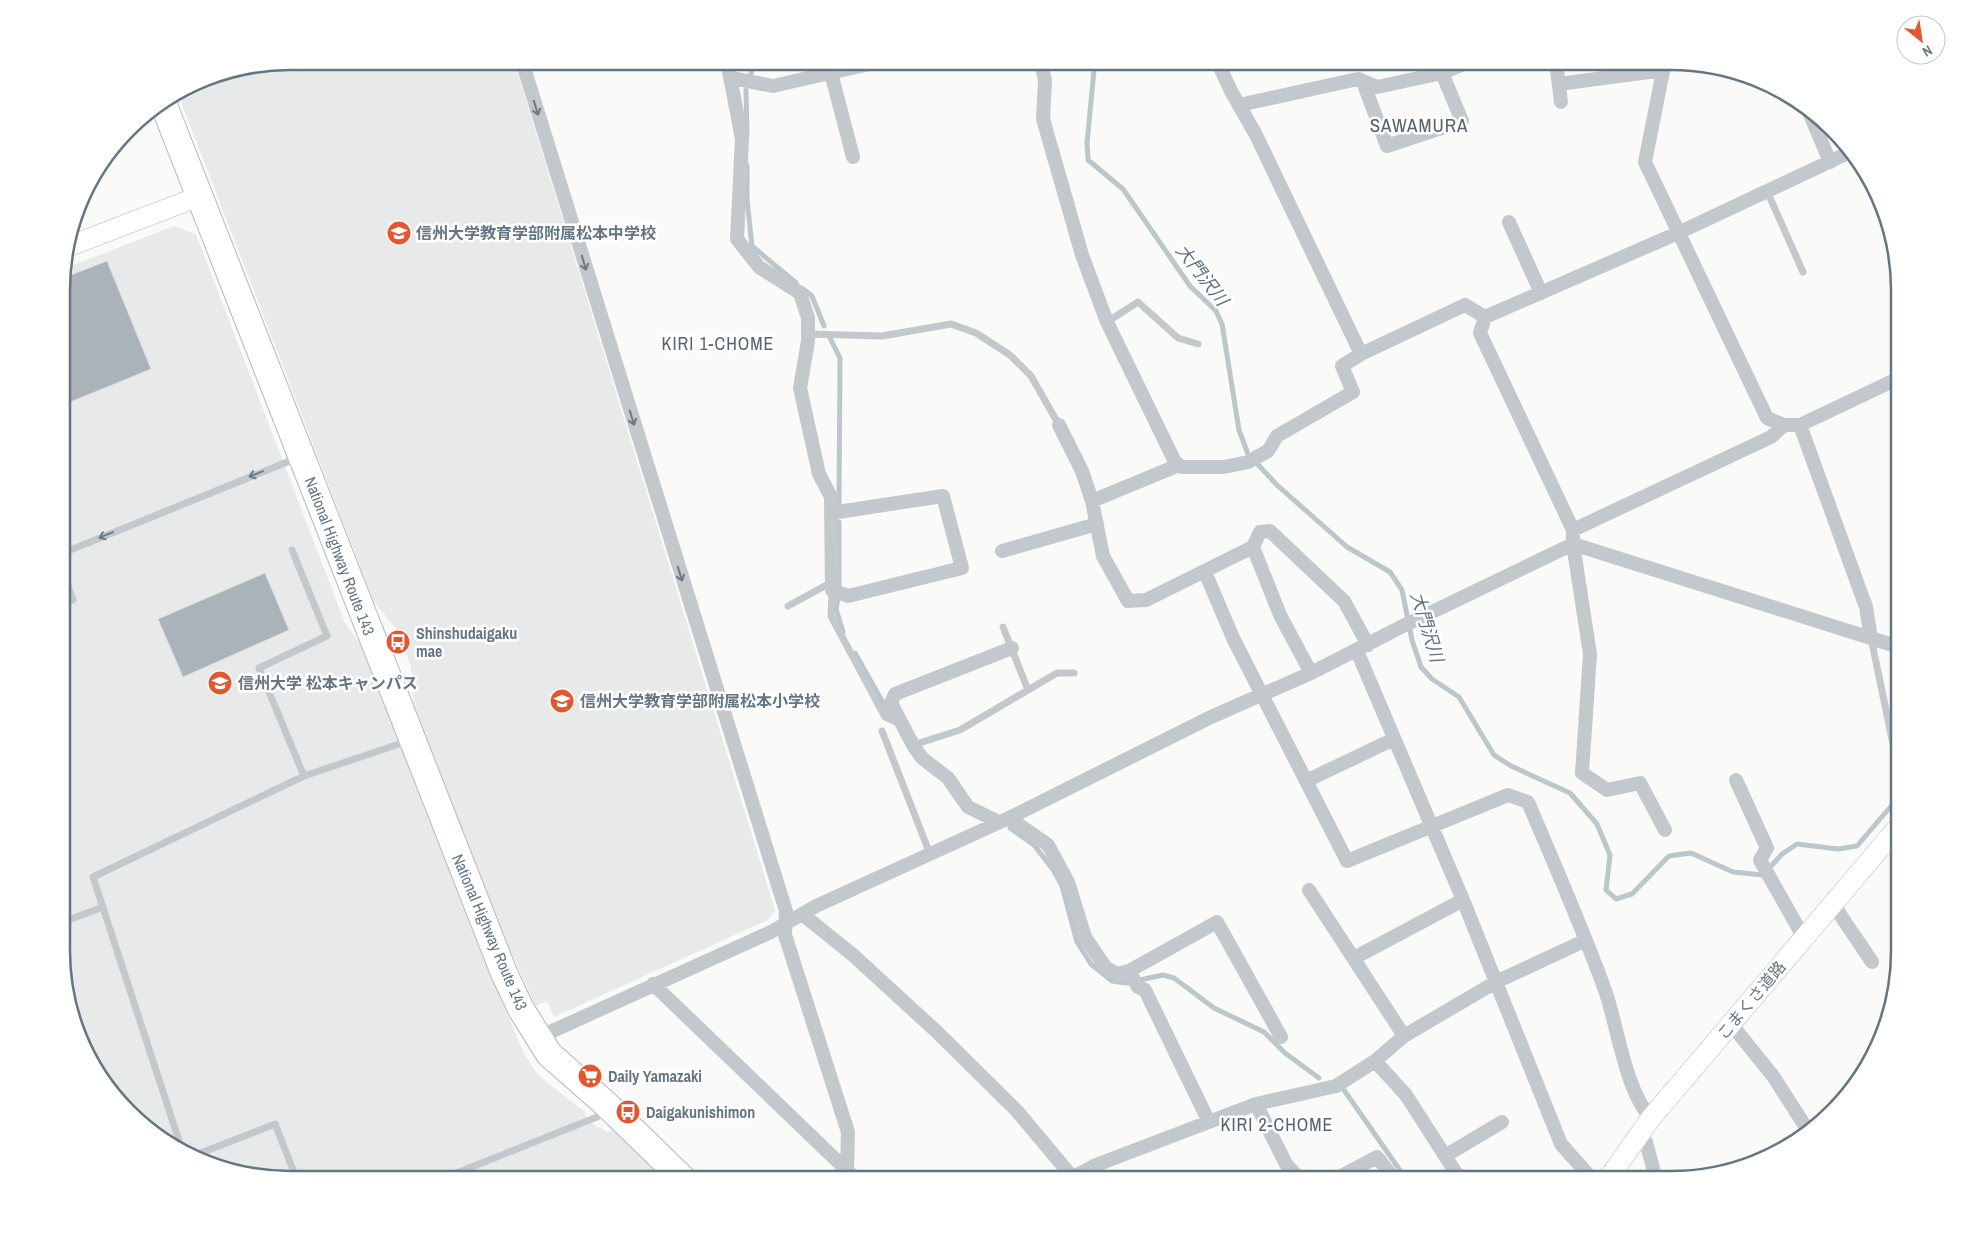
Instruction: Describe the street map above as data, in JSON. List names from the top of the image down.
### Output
{
  "streets": {
    "highway": ["National Highway Route 143"],
    "street": ["こまくさ道路"]
  },
  "districts": ["SAWAMURA", "KIRI 1-CHOME", "KIRI 2-CHOME"],
  "water": ["大門沢川"],
  "places": {
    "school or university": ["信州大学教育学部附属松本中学校", "信州大学 松本キャンパス", "信州大学教育学部附属松本小学校"],
    "bus stop": ["Shinshudaigaku mae", "Daigakunishimon"],
    "supermarket": ["Daily Yamazaki"]
  },
  "north": "bottom right"
}
